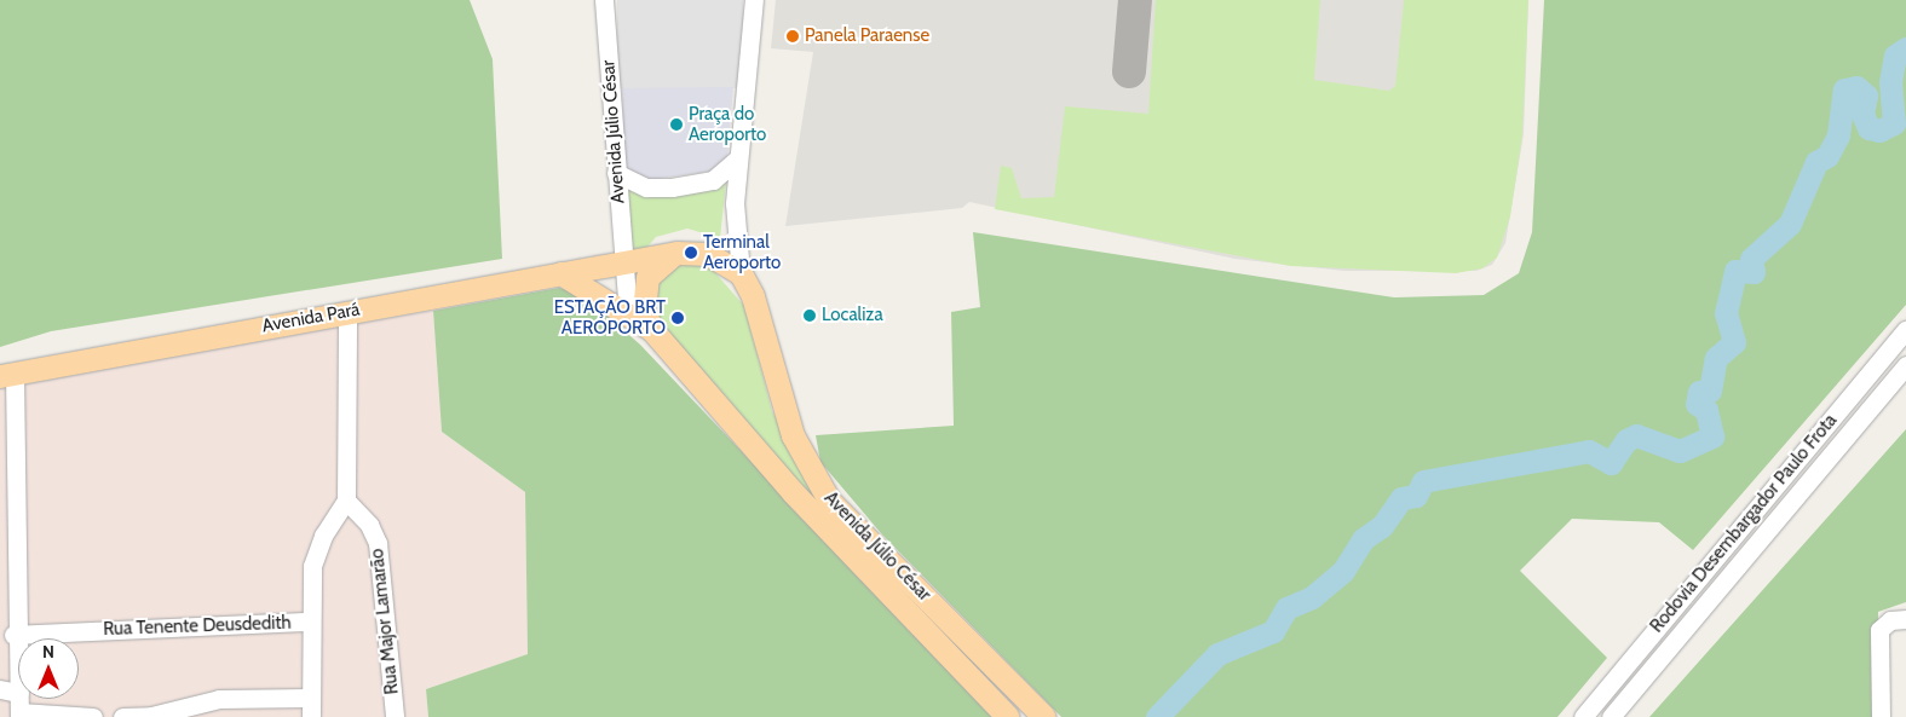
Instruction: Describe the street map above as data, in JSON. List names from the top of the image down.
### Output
{
  "streets": {
    "main road": ["Avenida Júlio César", "Avenida Pará"],
    "street": ["Rodovia Desembargador Paulo Frota", "Rua Major Lamarão", "Rua Tenente Deusdedith"]
  },
  "crossings": [
    ["Avenida Júlio César", "Avenida Pará"]
  ],
  "places": [
    "Panela Paraense",
    "Praça do Aeroporto",
    "Terminal Aeroporto",
    "Localiza",
    "ESTAÇÃO BRT AEROPORTO"
  ],
  "north": "top"
}
